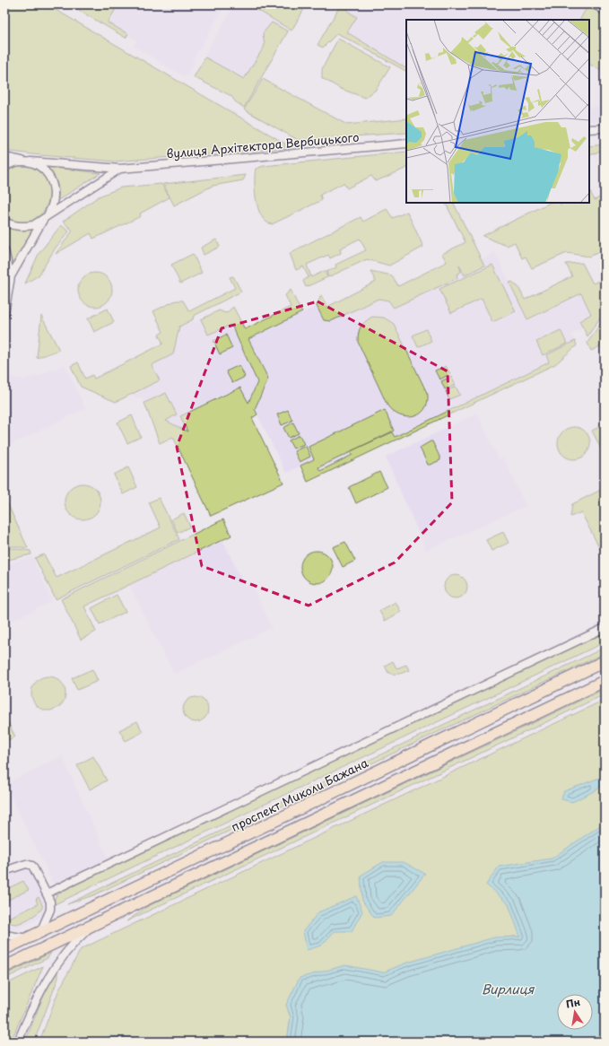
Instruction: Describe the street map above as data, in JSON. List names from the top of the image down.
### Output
{
  "streets": {
    "highway": ["проспект Миколи Бажана"],
    "street": ["вулиця Архітектора Вербицького"]
  },
  "water": ["Вирлиця"],
  "north": "top"
}
